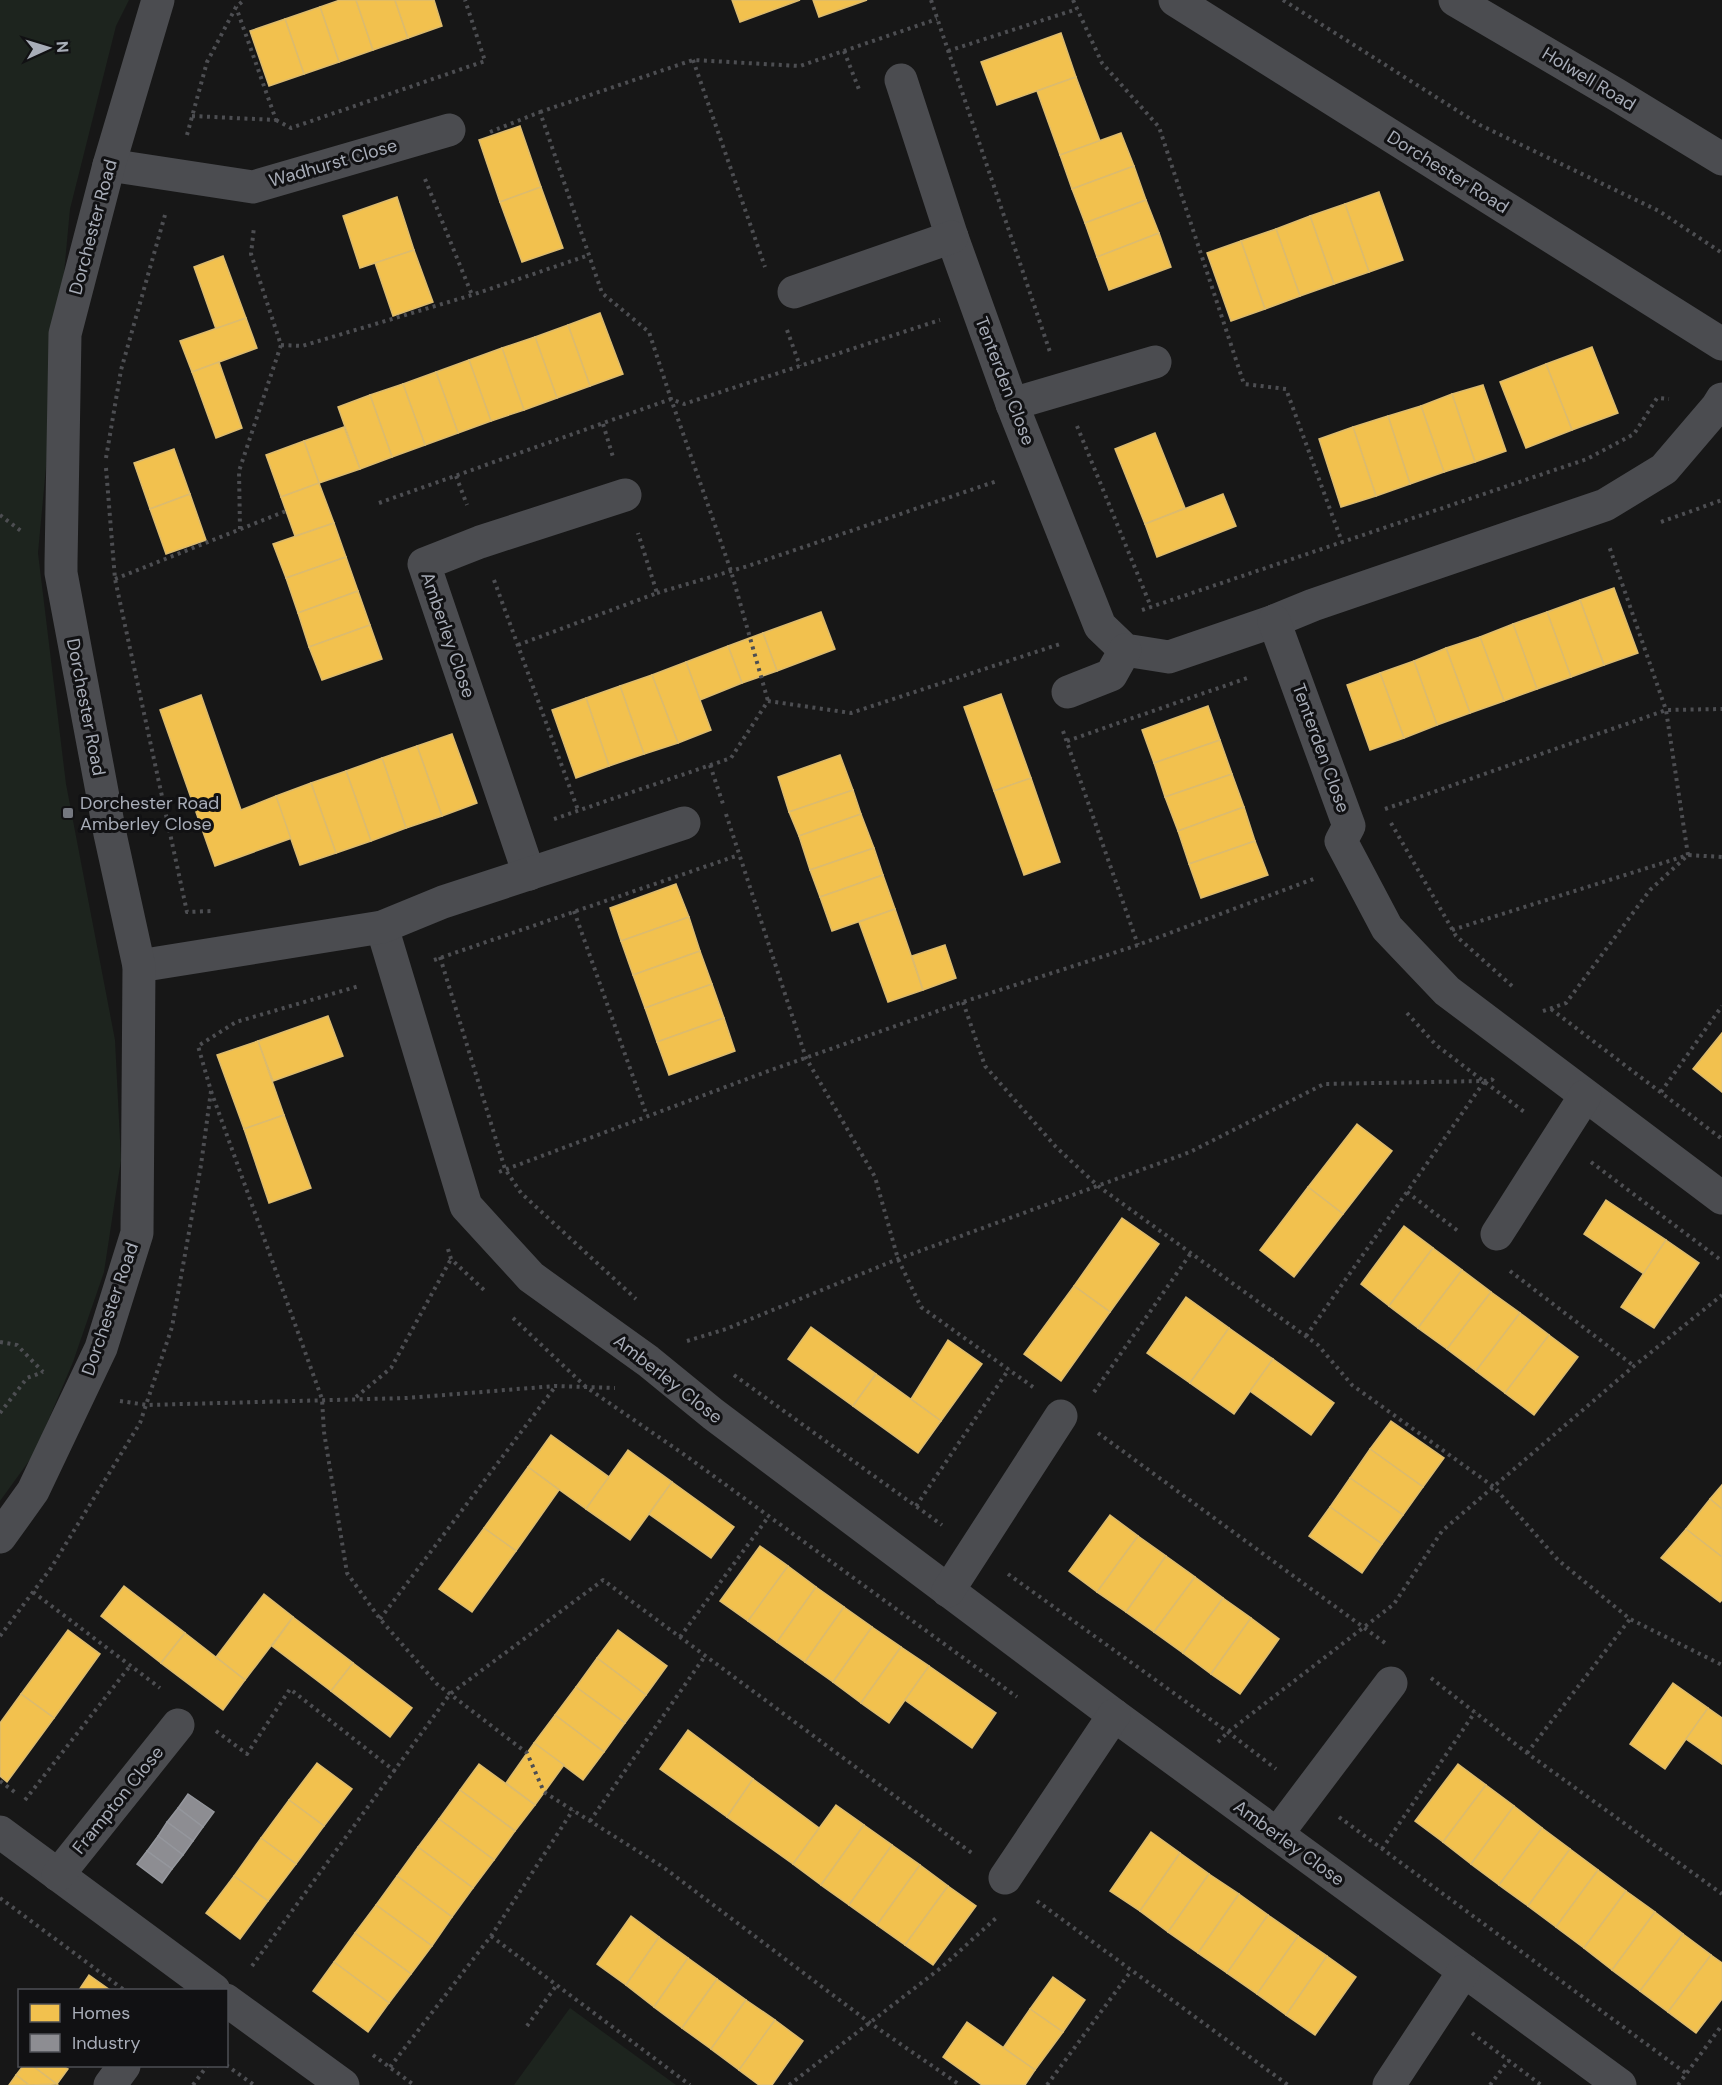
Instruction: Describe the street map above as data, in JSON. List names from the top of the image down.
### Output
{
  "streets": {
    "street": [
      "Holwell Road",
      "Wadhurst Close",
      "Dorchester Road",
      "Tenterden Close",
      "Amberley Close",
      "Frampton Close"
    ]
  },
  "crossings": [
    ["Wadhurst Close", "Dorchester Road"]
  ],
  "places": {
    "transit": ["Dorchester Road Amberley Close"]
  },
  "legend": ["Homes", "Industry"],
  "north": "right"
}
